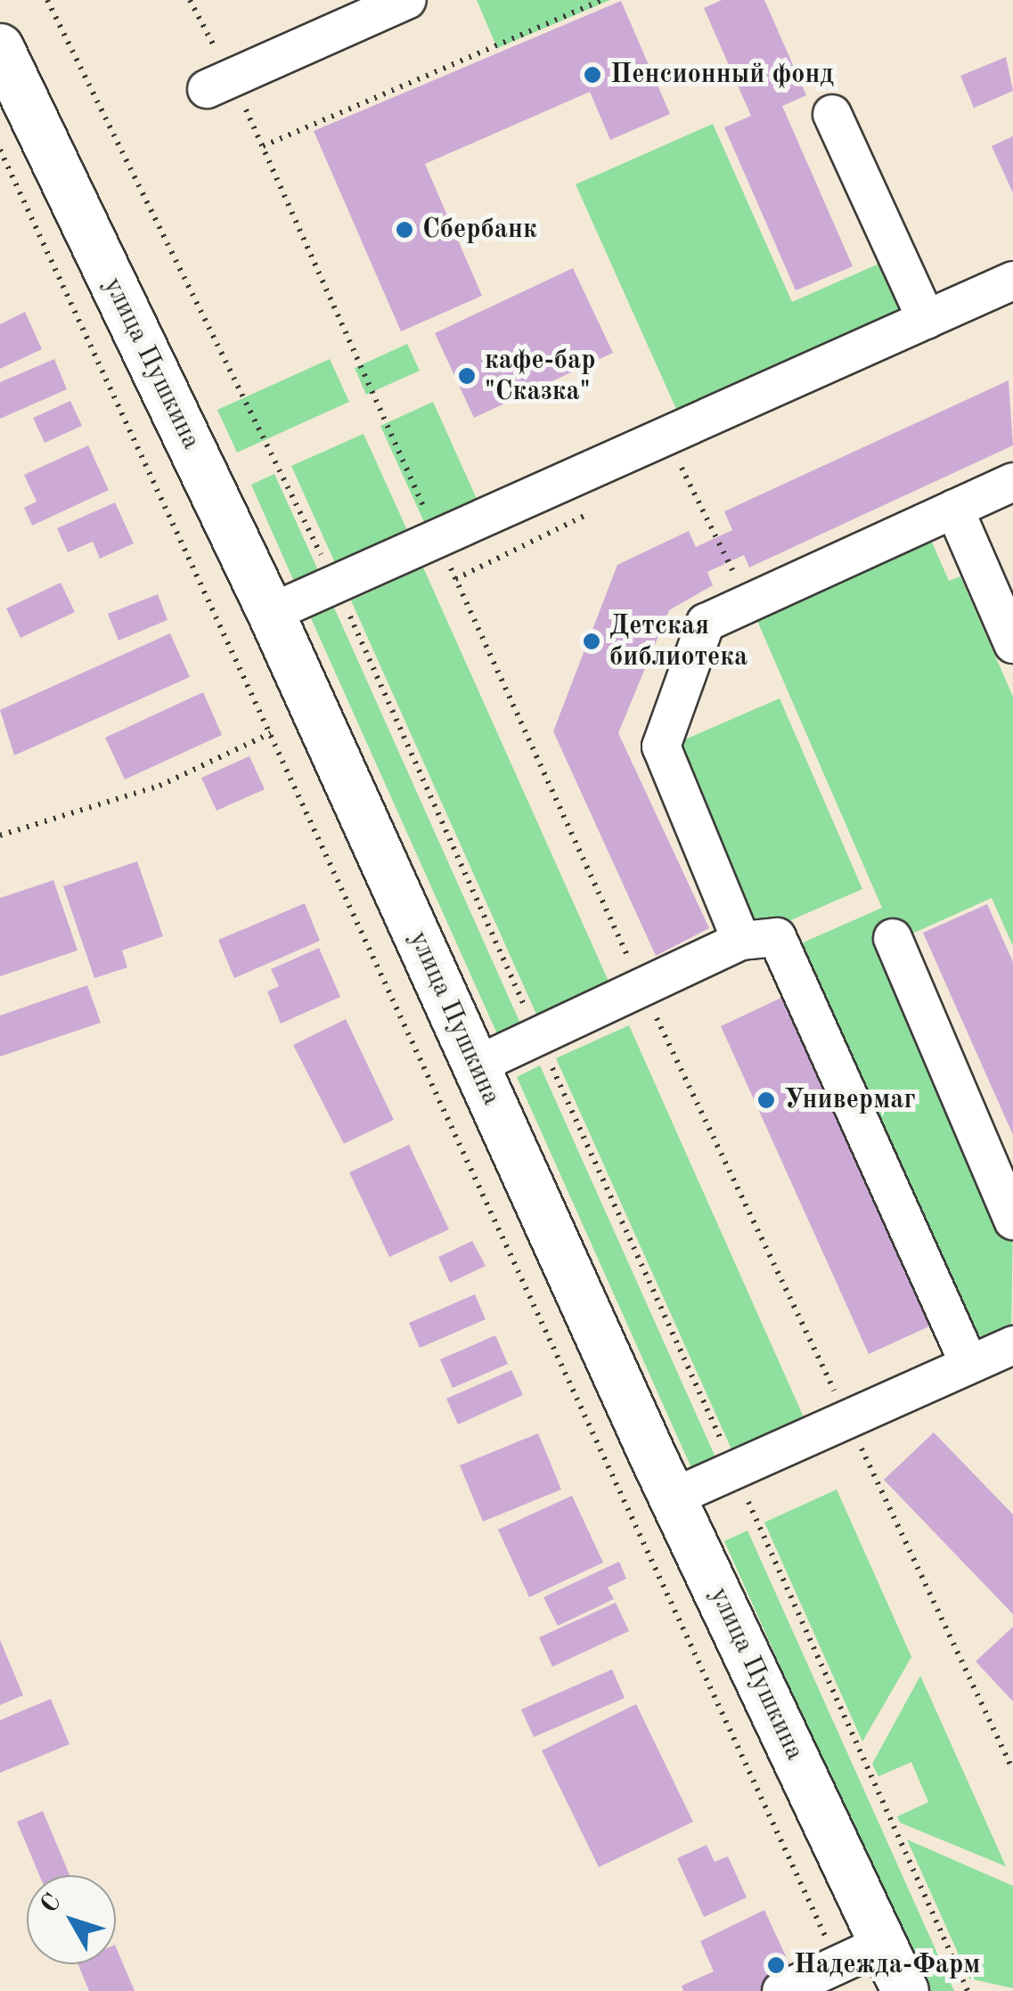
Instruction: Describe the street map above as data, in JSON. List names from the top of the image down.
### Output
{
  "streets": {
    "main road": ["улица Пушкина"]
  },
  "places": [
    "Пенсионный фонд",
    "Сбербанк",
    "кафе-бар \"Сказка\"",
    "Детская библиотека",
    "Универмаг",
    "Надежда-Фарм"
  ],
  "north": "top left"
}
